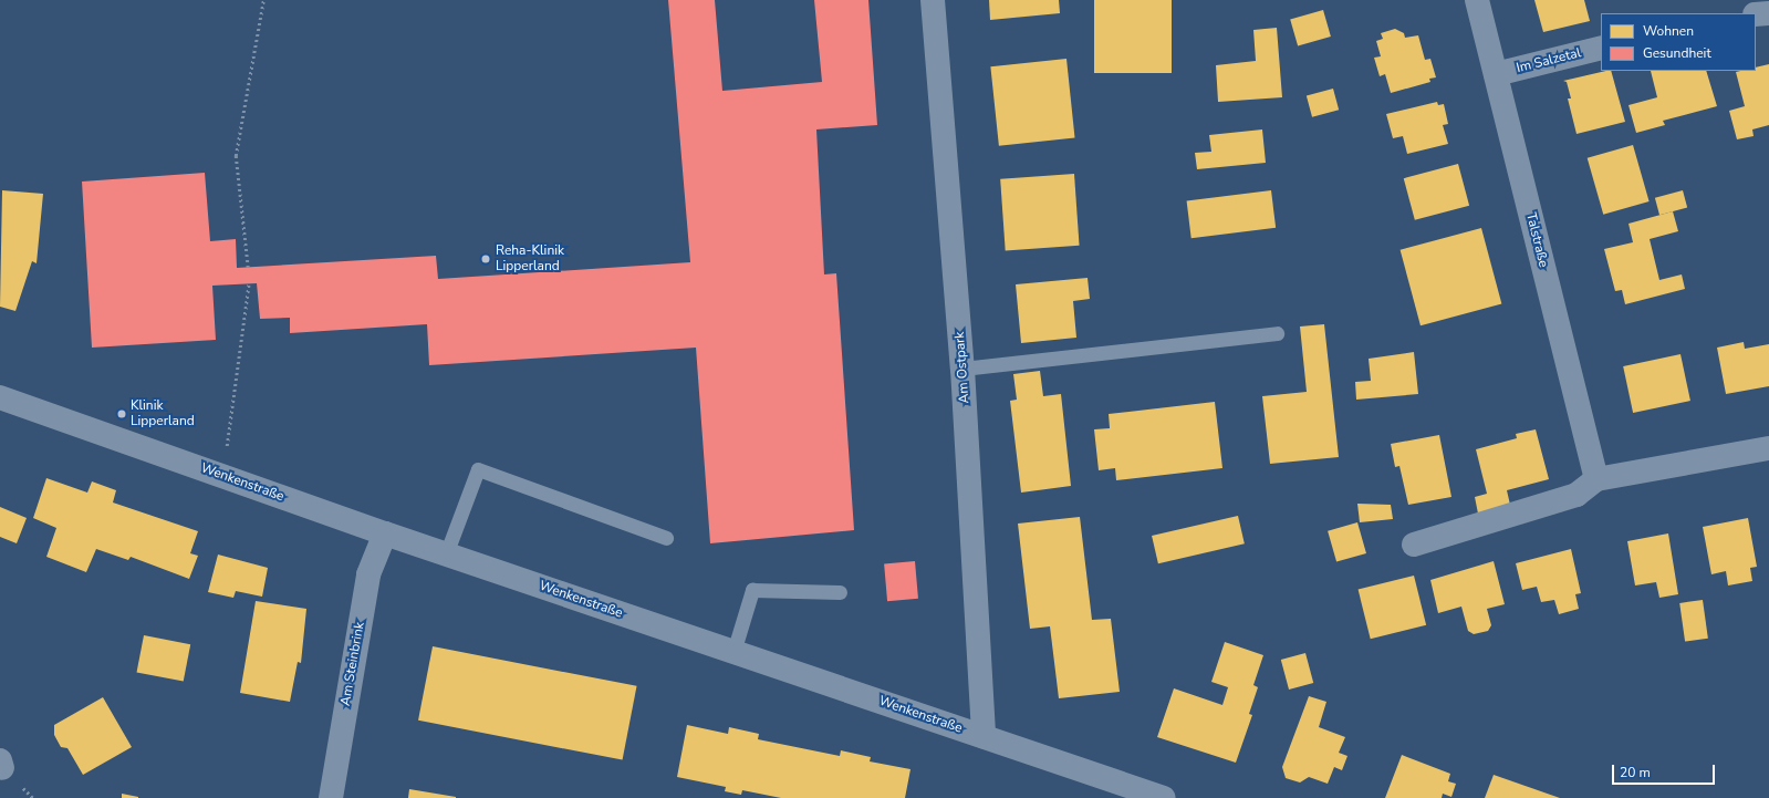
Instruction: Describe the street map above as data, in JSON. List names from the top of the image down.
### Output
{
  "streets": {
    "street": [
      "Im Salzetal",
      "Talstraße",
      "Am Ostpark",
      "Wenkenstraße",
      "Am Steinbrink"
    ]
  },
  "crossings": [
    ["Im Salzetal", "Talstraße"],
    ["Am Ostpark", "Wenkenstraße"],
    ["Wenkenstraße", "Am Steinbrink"]
  ],
  "places": ["Reha-Klinik Lipperland", "Klinik Lipperland"],
  "legend": ["Wohnen", "Gesundheit"],
  "scale_bar": "20 m"
}
